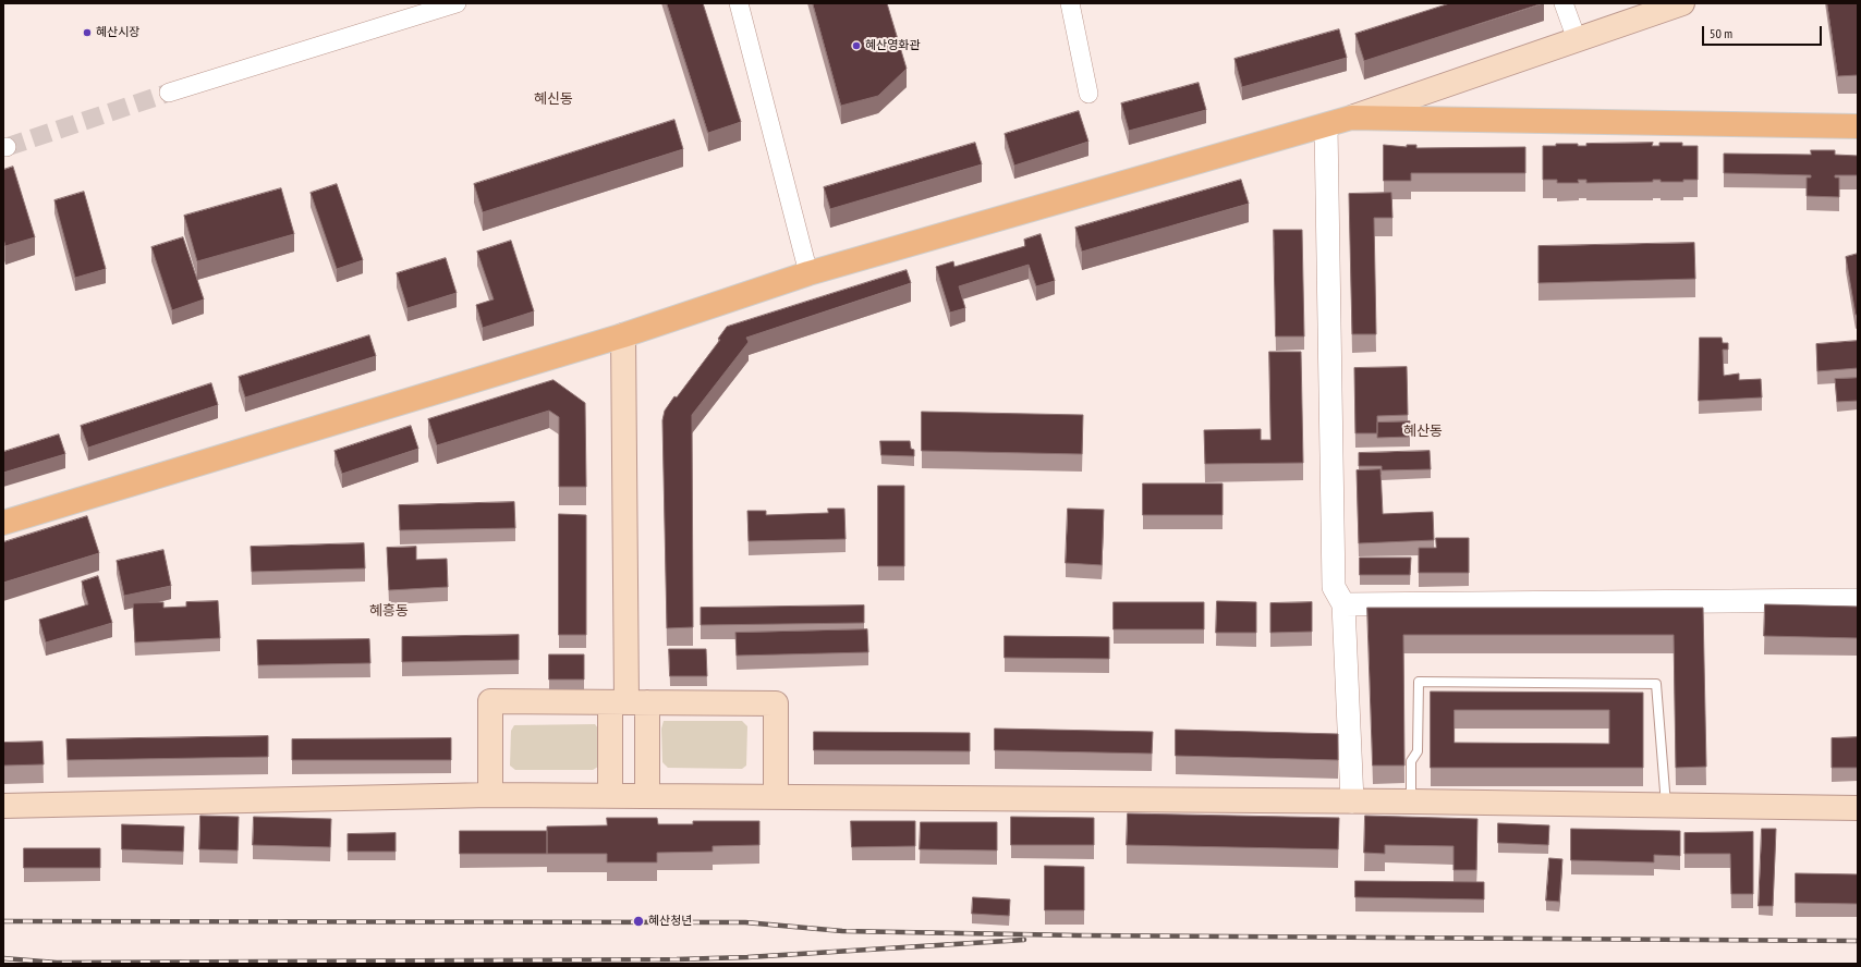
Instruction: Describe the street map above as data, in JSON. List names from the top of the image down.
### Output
{
  "districts": ["혜신동", "혜산동", "혜흥동"],
  "places": ["혜산시장", "혜산영화관", "혜산청년"],
  "scale_bar": "50 m"
}
